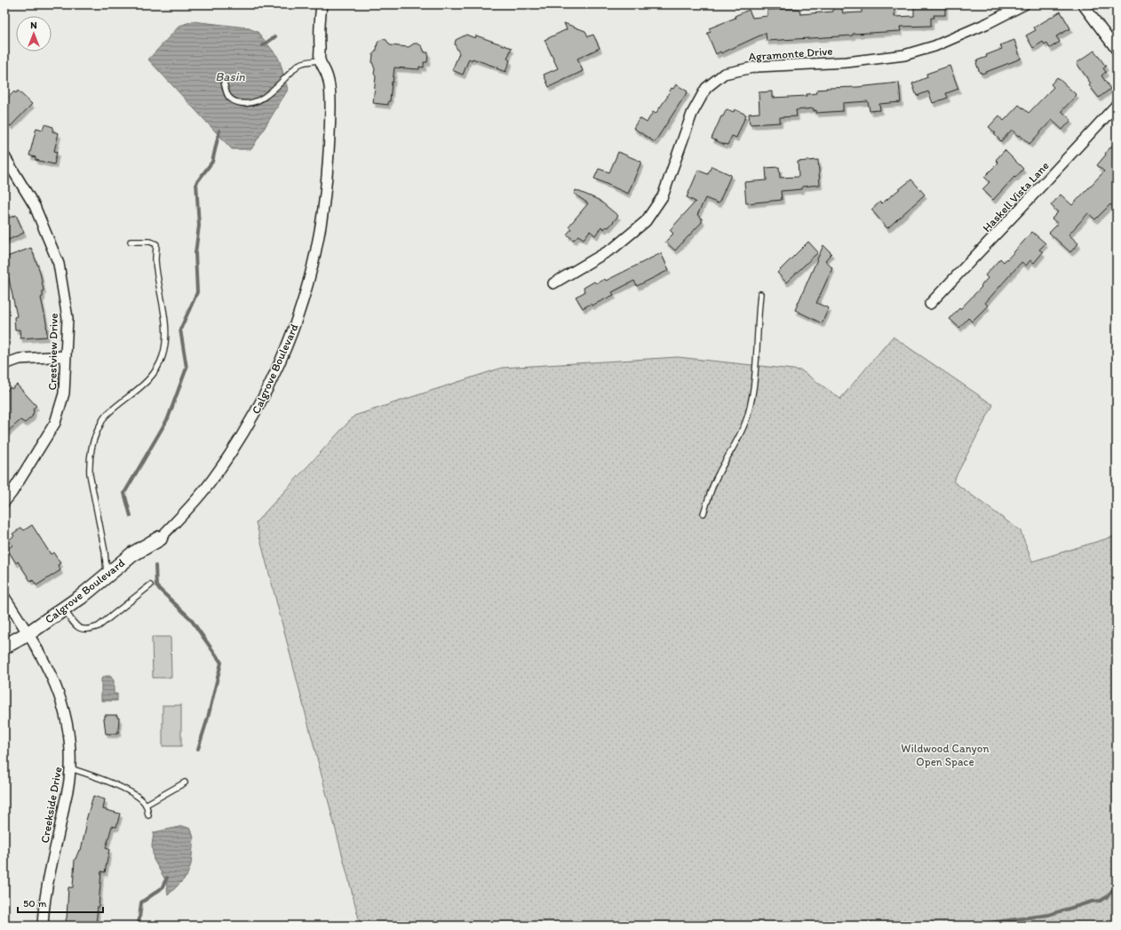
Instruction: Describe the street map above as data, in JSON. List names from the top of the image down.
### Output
{
  "streets": {
    "street": [
      "Agramonte Drive",
      "Haskell Vista Lane",
      "Crestview Drive",
      "Calgrove Boulevard",
      "Creekside Drive"
    ]
  },
  "crossings": [
    ["Calgrove Boulevard", "Creekside Drive"]
  ],
  "water": ["Basin"],
  "parks": ["Wildwood Canyon Open Space"],
  "scale_bar": "50 m",
  "north": "top"
}
